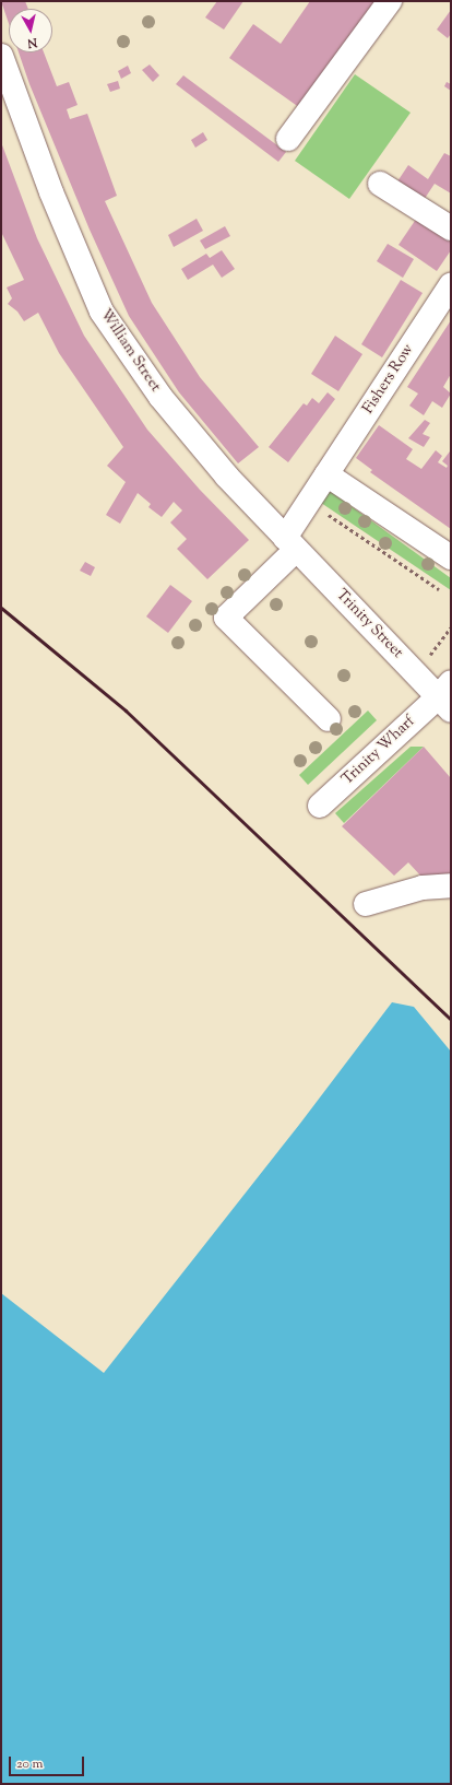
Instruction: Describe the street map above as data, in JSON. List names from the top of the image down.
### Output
{
  "streets": {
    "main road": [
      "William Street",
      "Fishers Row",
      "Trinity Street",
      "Trinity Wharf"
    ]
  },
  "crossings": [
    ["William Street", "Fishers Row"],
    ["William Street", "Trinity Street"],
    ["Fishers Row", "Trinity Street"],
    ["Trinity Street", "Trinity Wharf"]
  ],
  "scale_bar": "20 m",
  "north": "bottom"
}
